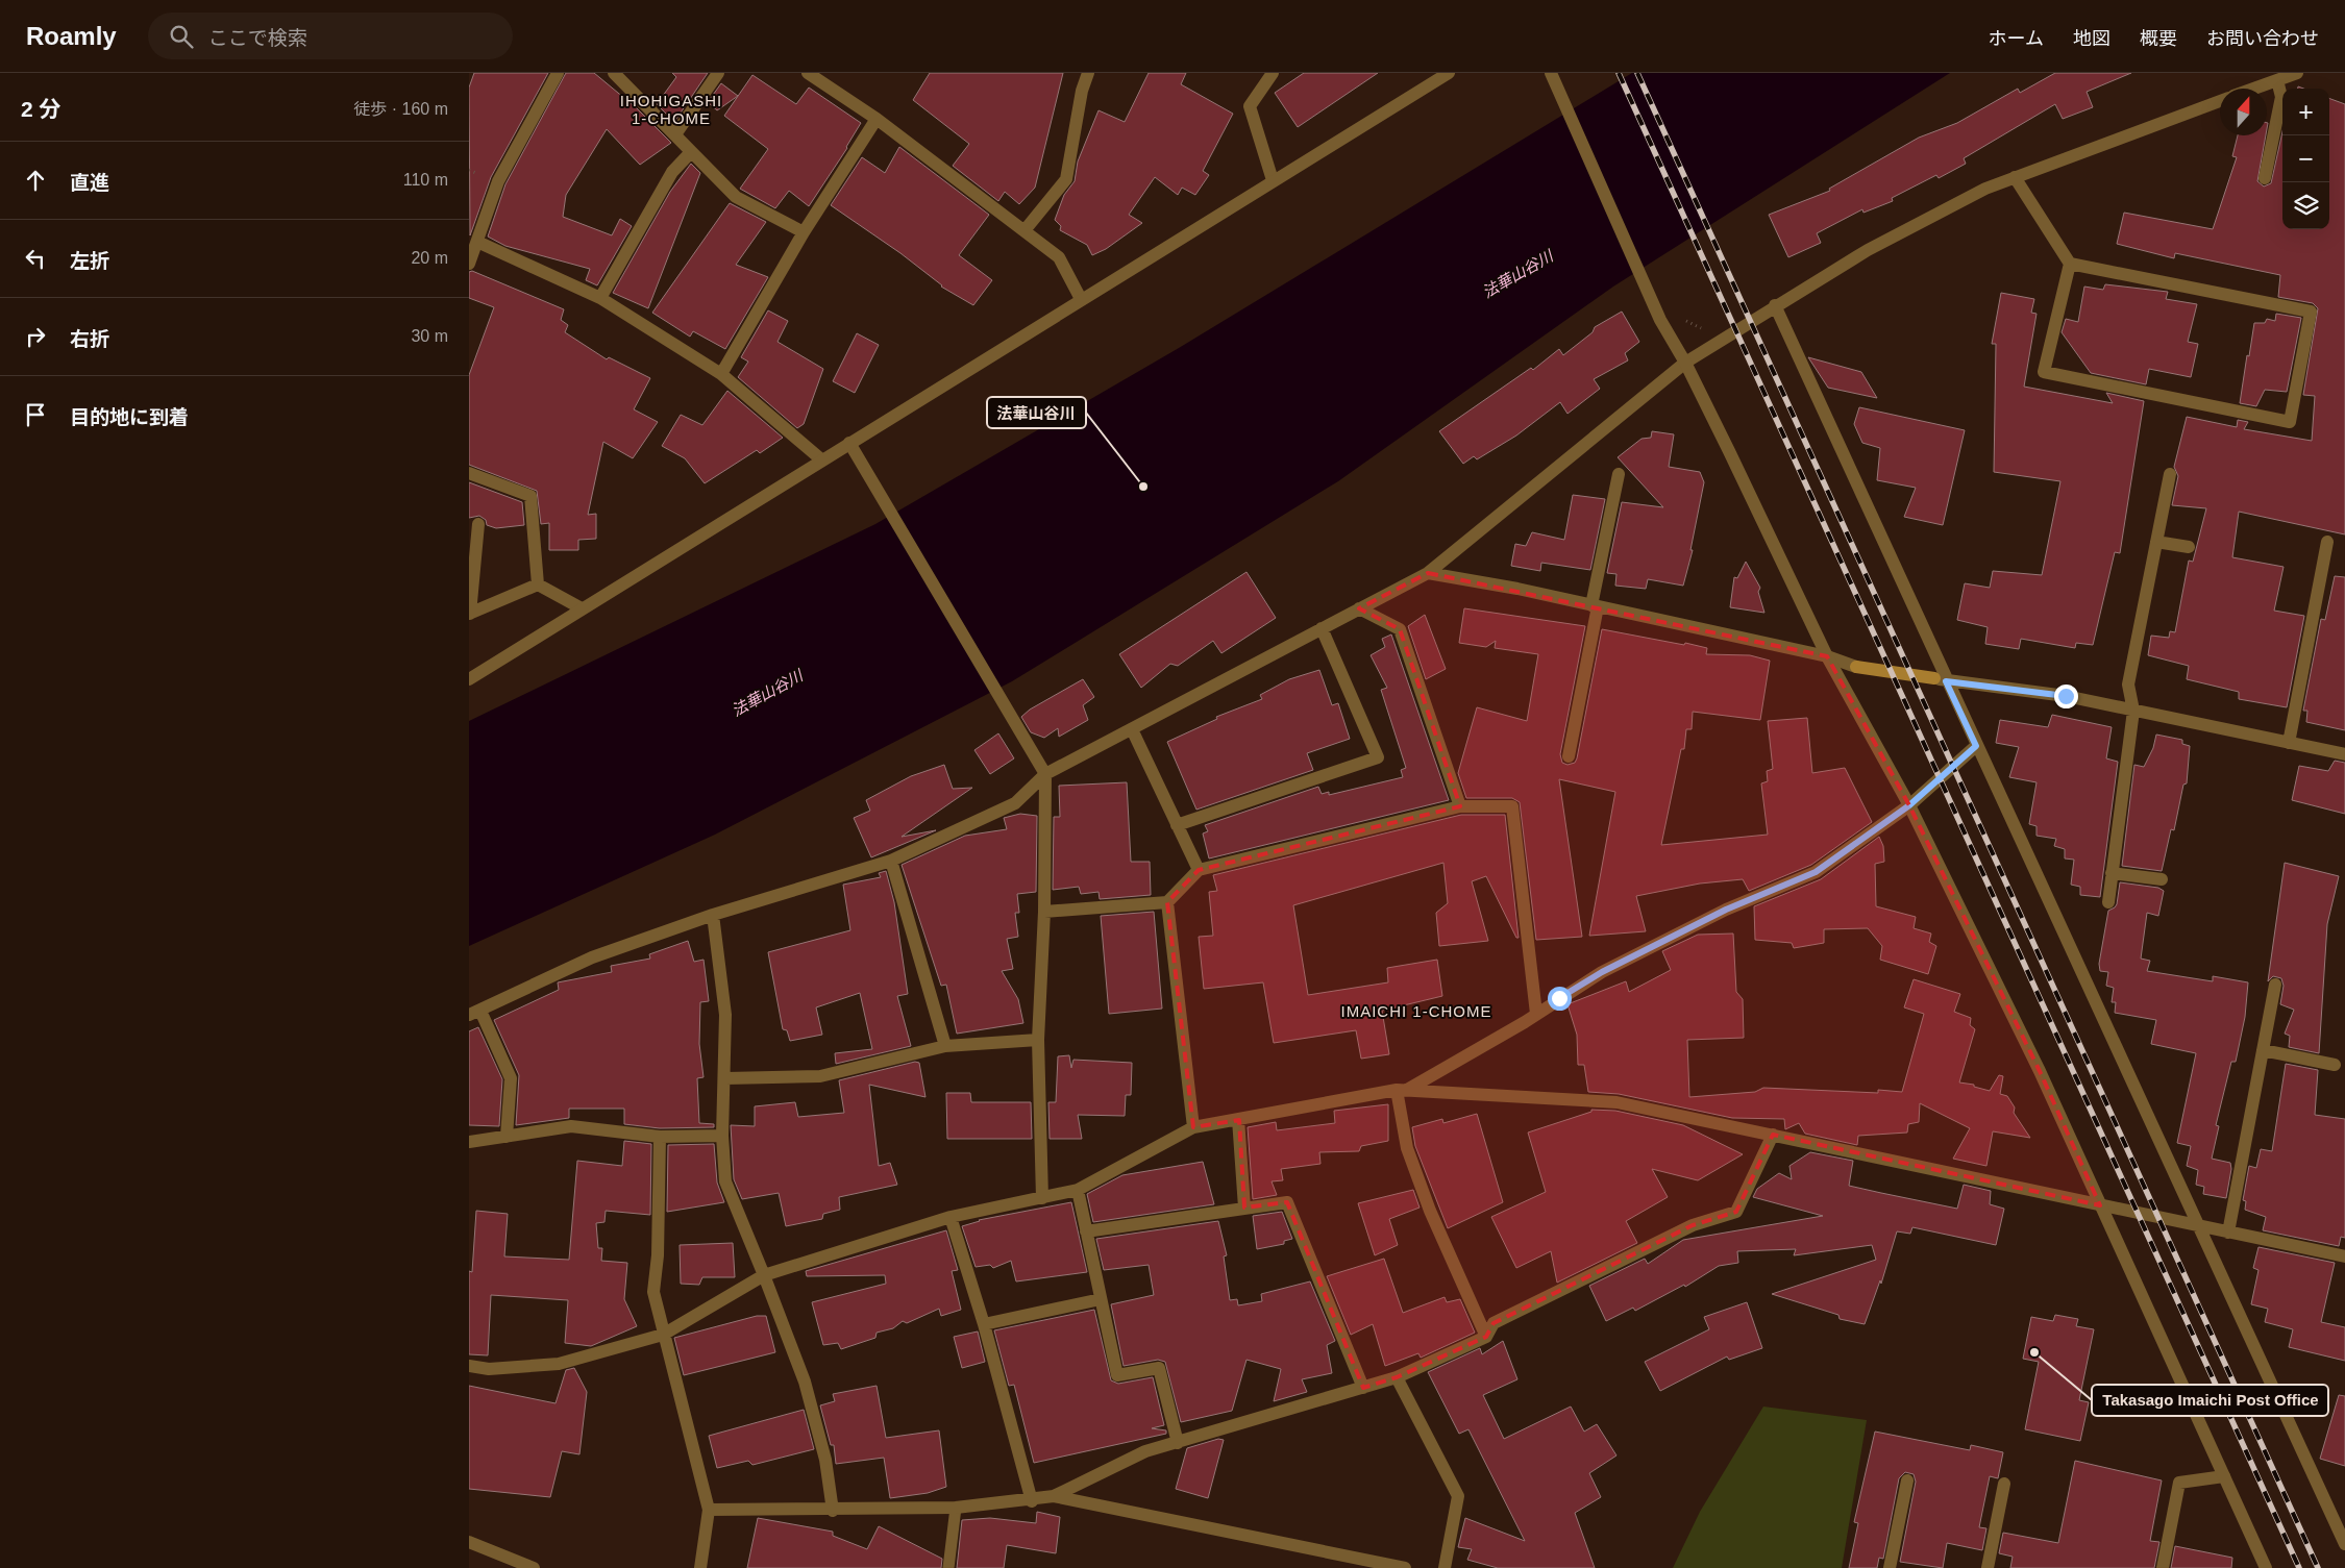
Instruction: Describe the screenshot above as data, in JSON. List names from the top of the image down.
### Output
{
  "districts": ["IHOHIGASHI 1-CHOME", "IMAICHI 1-CHOME"],
  "water": ["法華山谷川"],
  "places": ["法華山谷川", "Takasago Imaichi Post Office"],
  "north": "top",
  "page": {
    "header": "Roamly",
    "search": "ここで検索",
    "nav": [
      "ホーム",
      "地図",
      "概要",
      "お問い合わせ"
    ],
    "heading": ["2 分", "徒歩 · 160 m"],
    "map_buttons": ["+", "−"],
    "list": [
      ["直進", "110 m"],
      ["左折", "20 m"],
      ["右折", "30 m"],
      "目的地に到着"
    ]
  }
}
